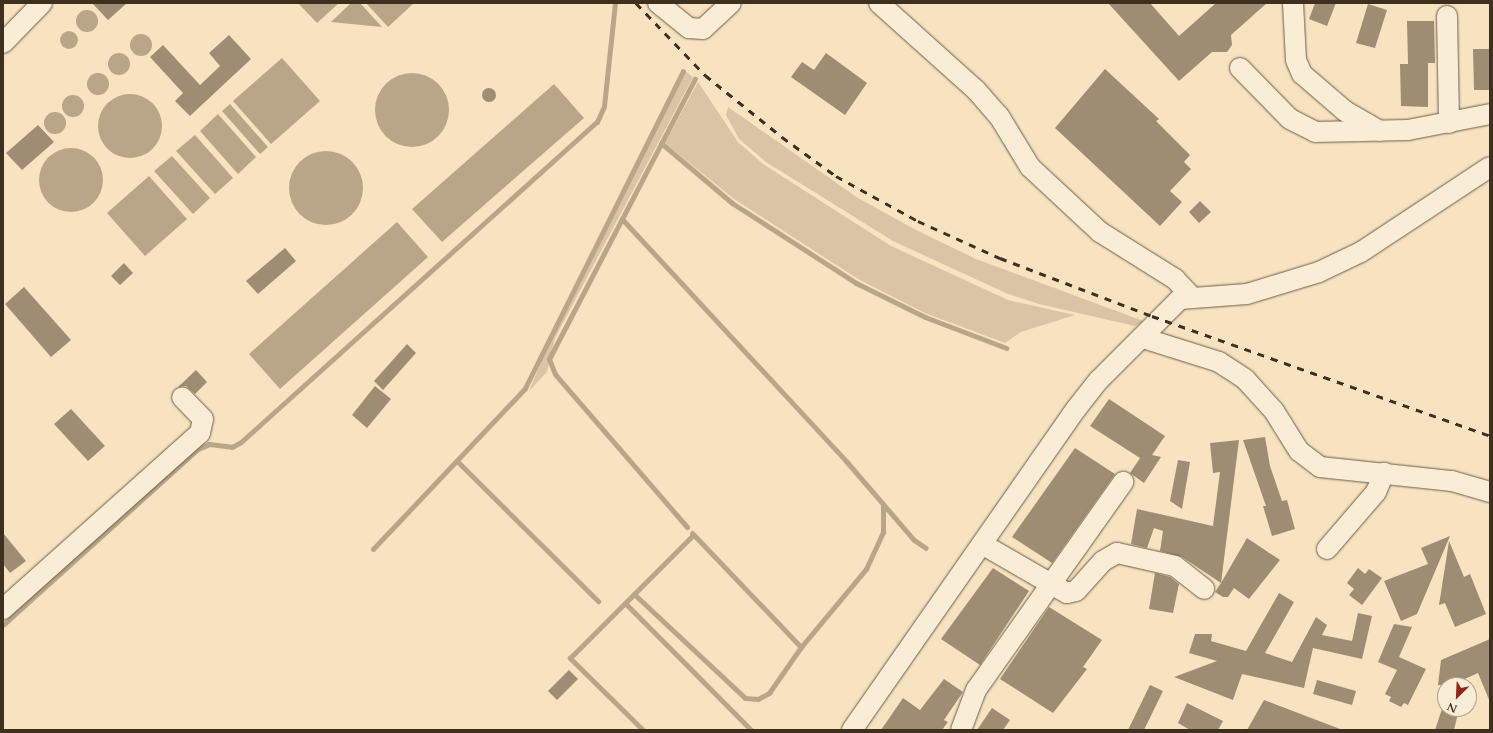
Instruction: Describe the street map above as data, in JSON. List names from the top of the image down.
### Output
{
  "north": "bottom left"
}
